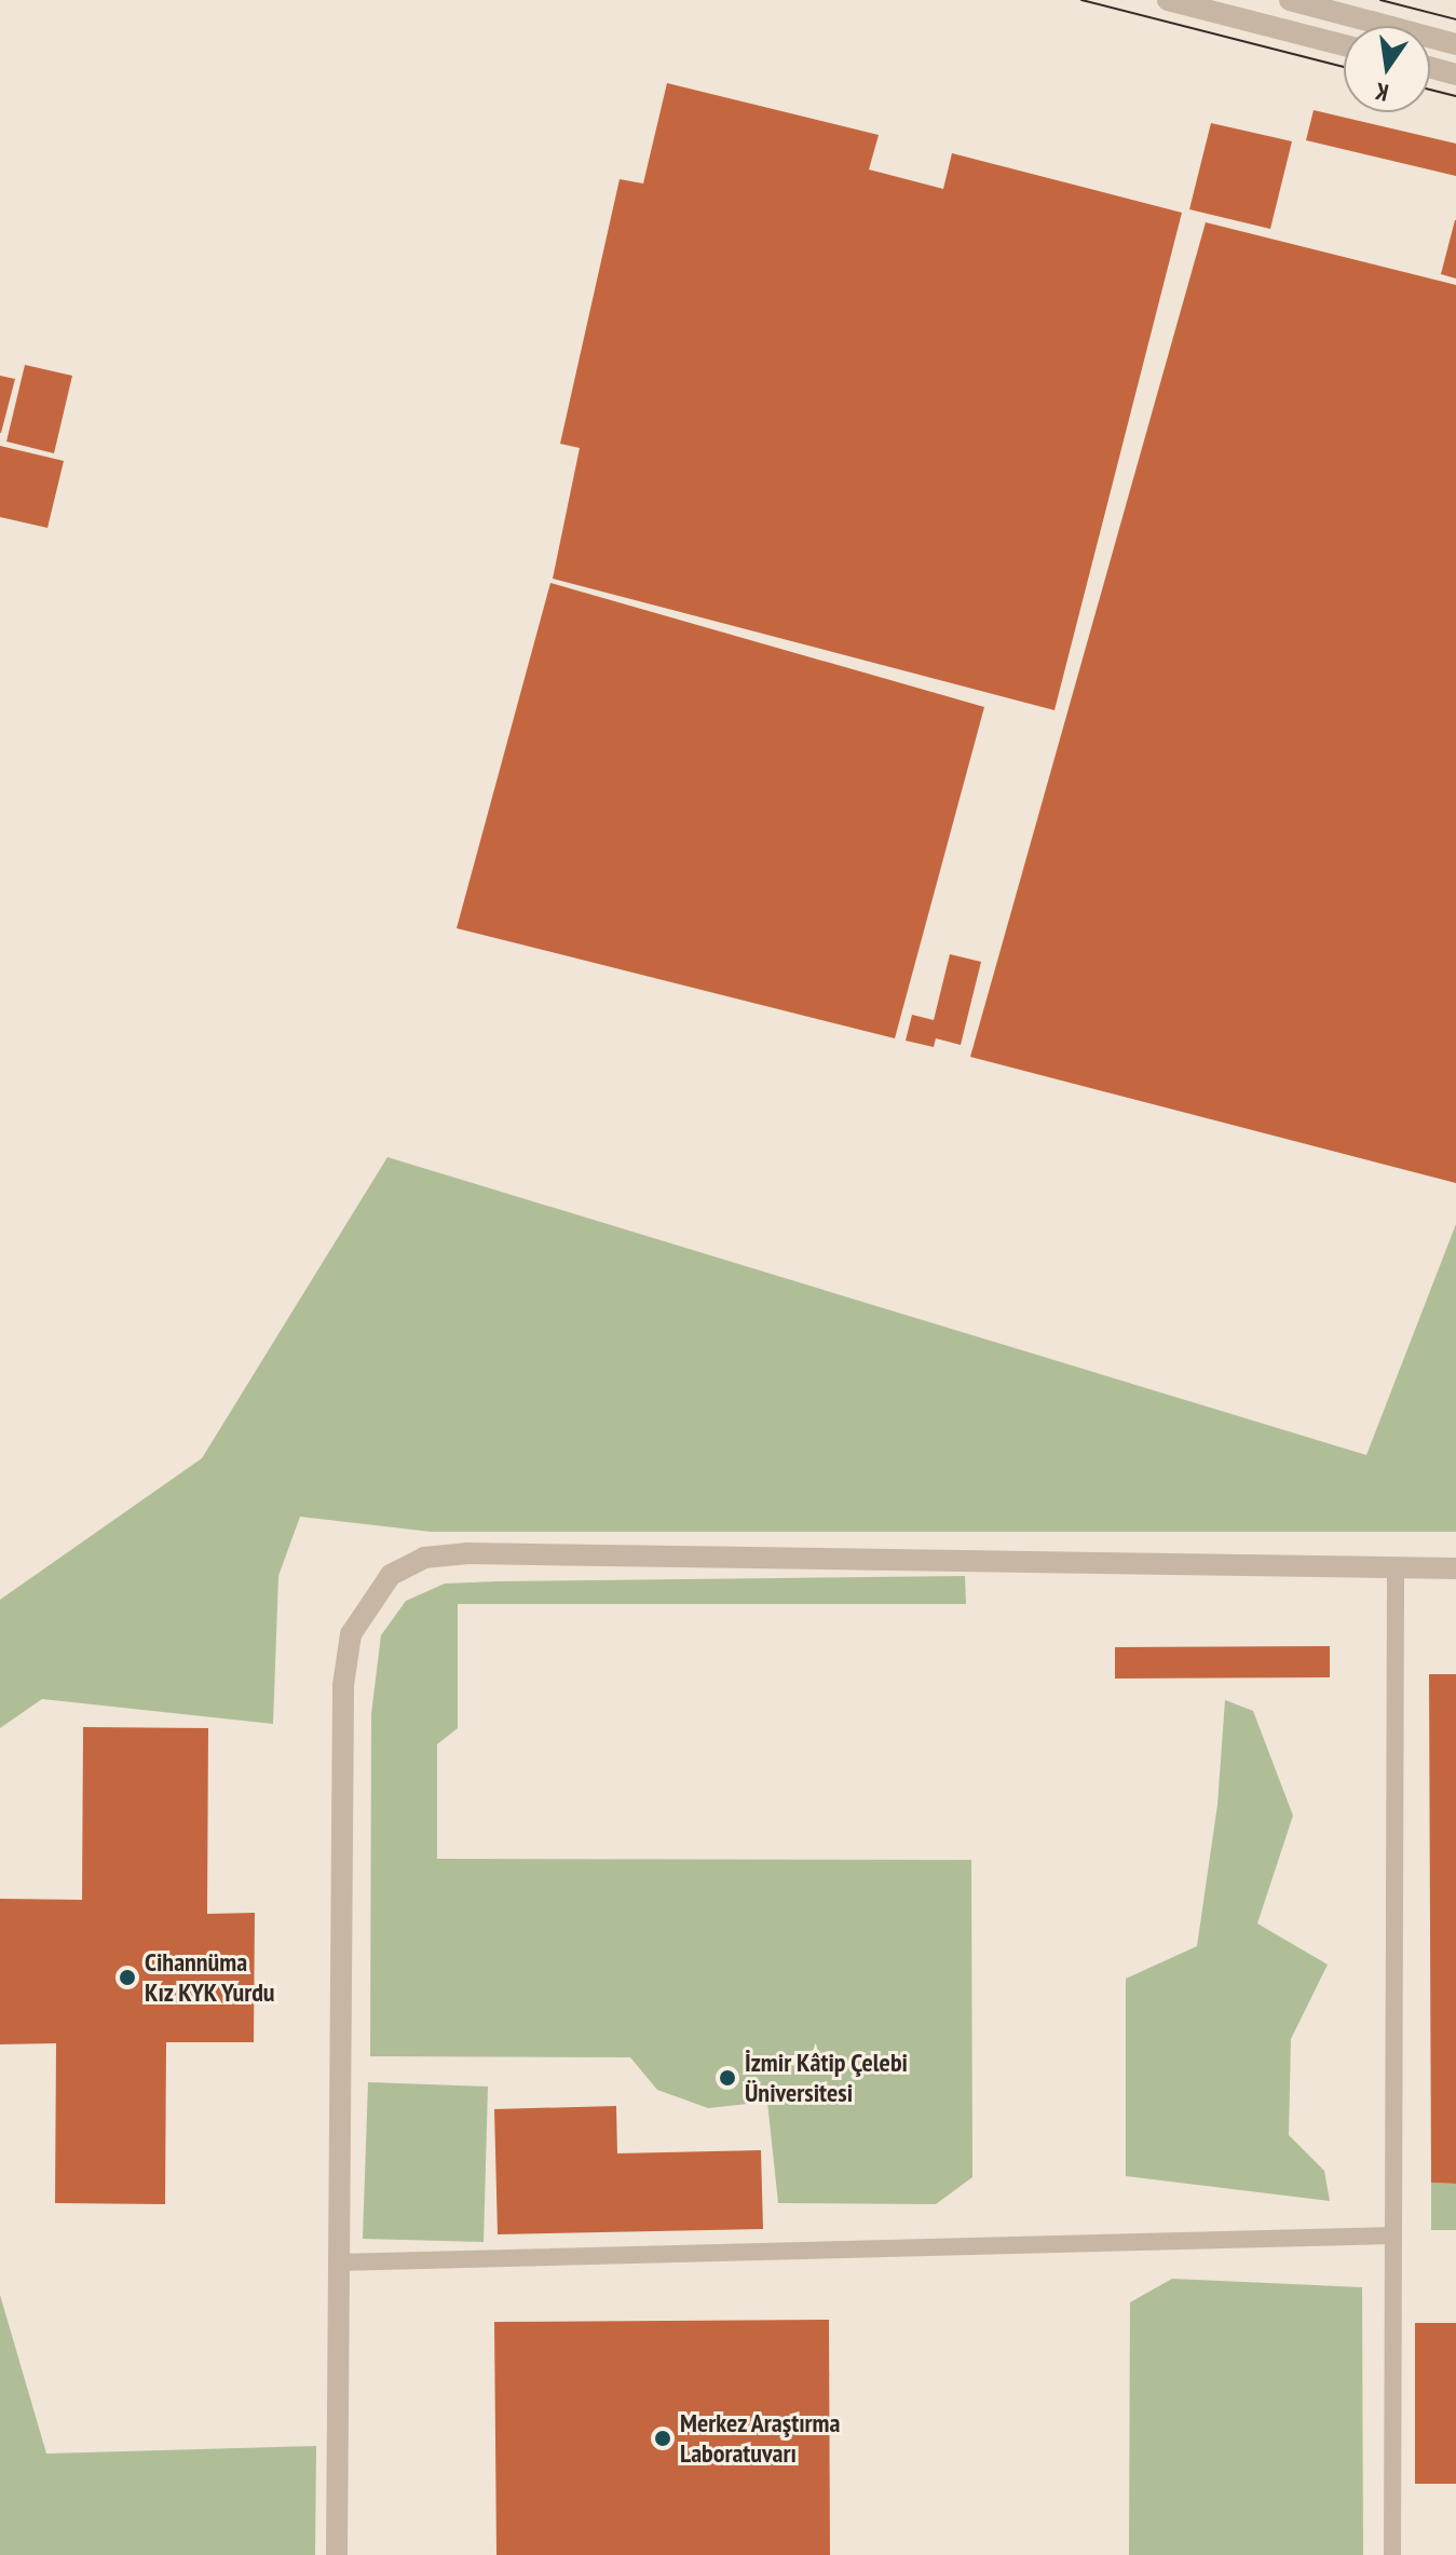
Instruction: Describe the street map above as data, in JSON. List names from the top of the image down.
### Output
{
  "places": ["Cihannüma Kız KYK Yurdu", "İzmir Kâtip Çelebi Üniversitesi", "Merkez Araştırma Laboratuvarı"],
  "north": "bottom"
}
